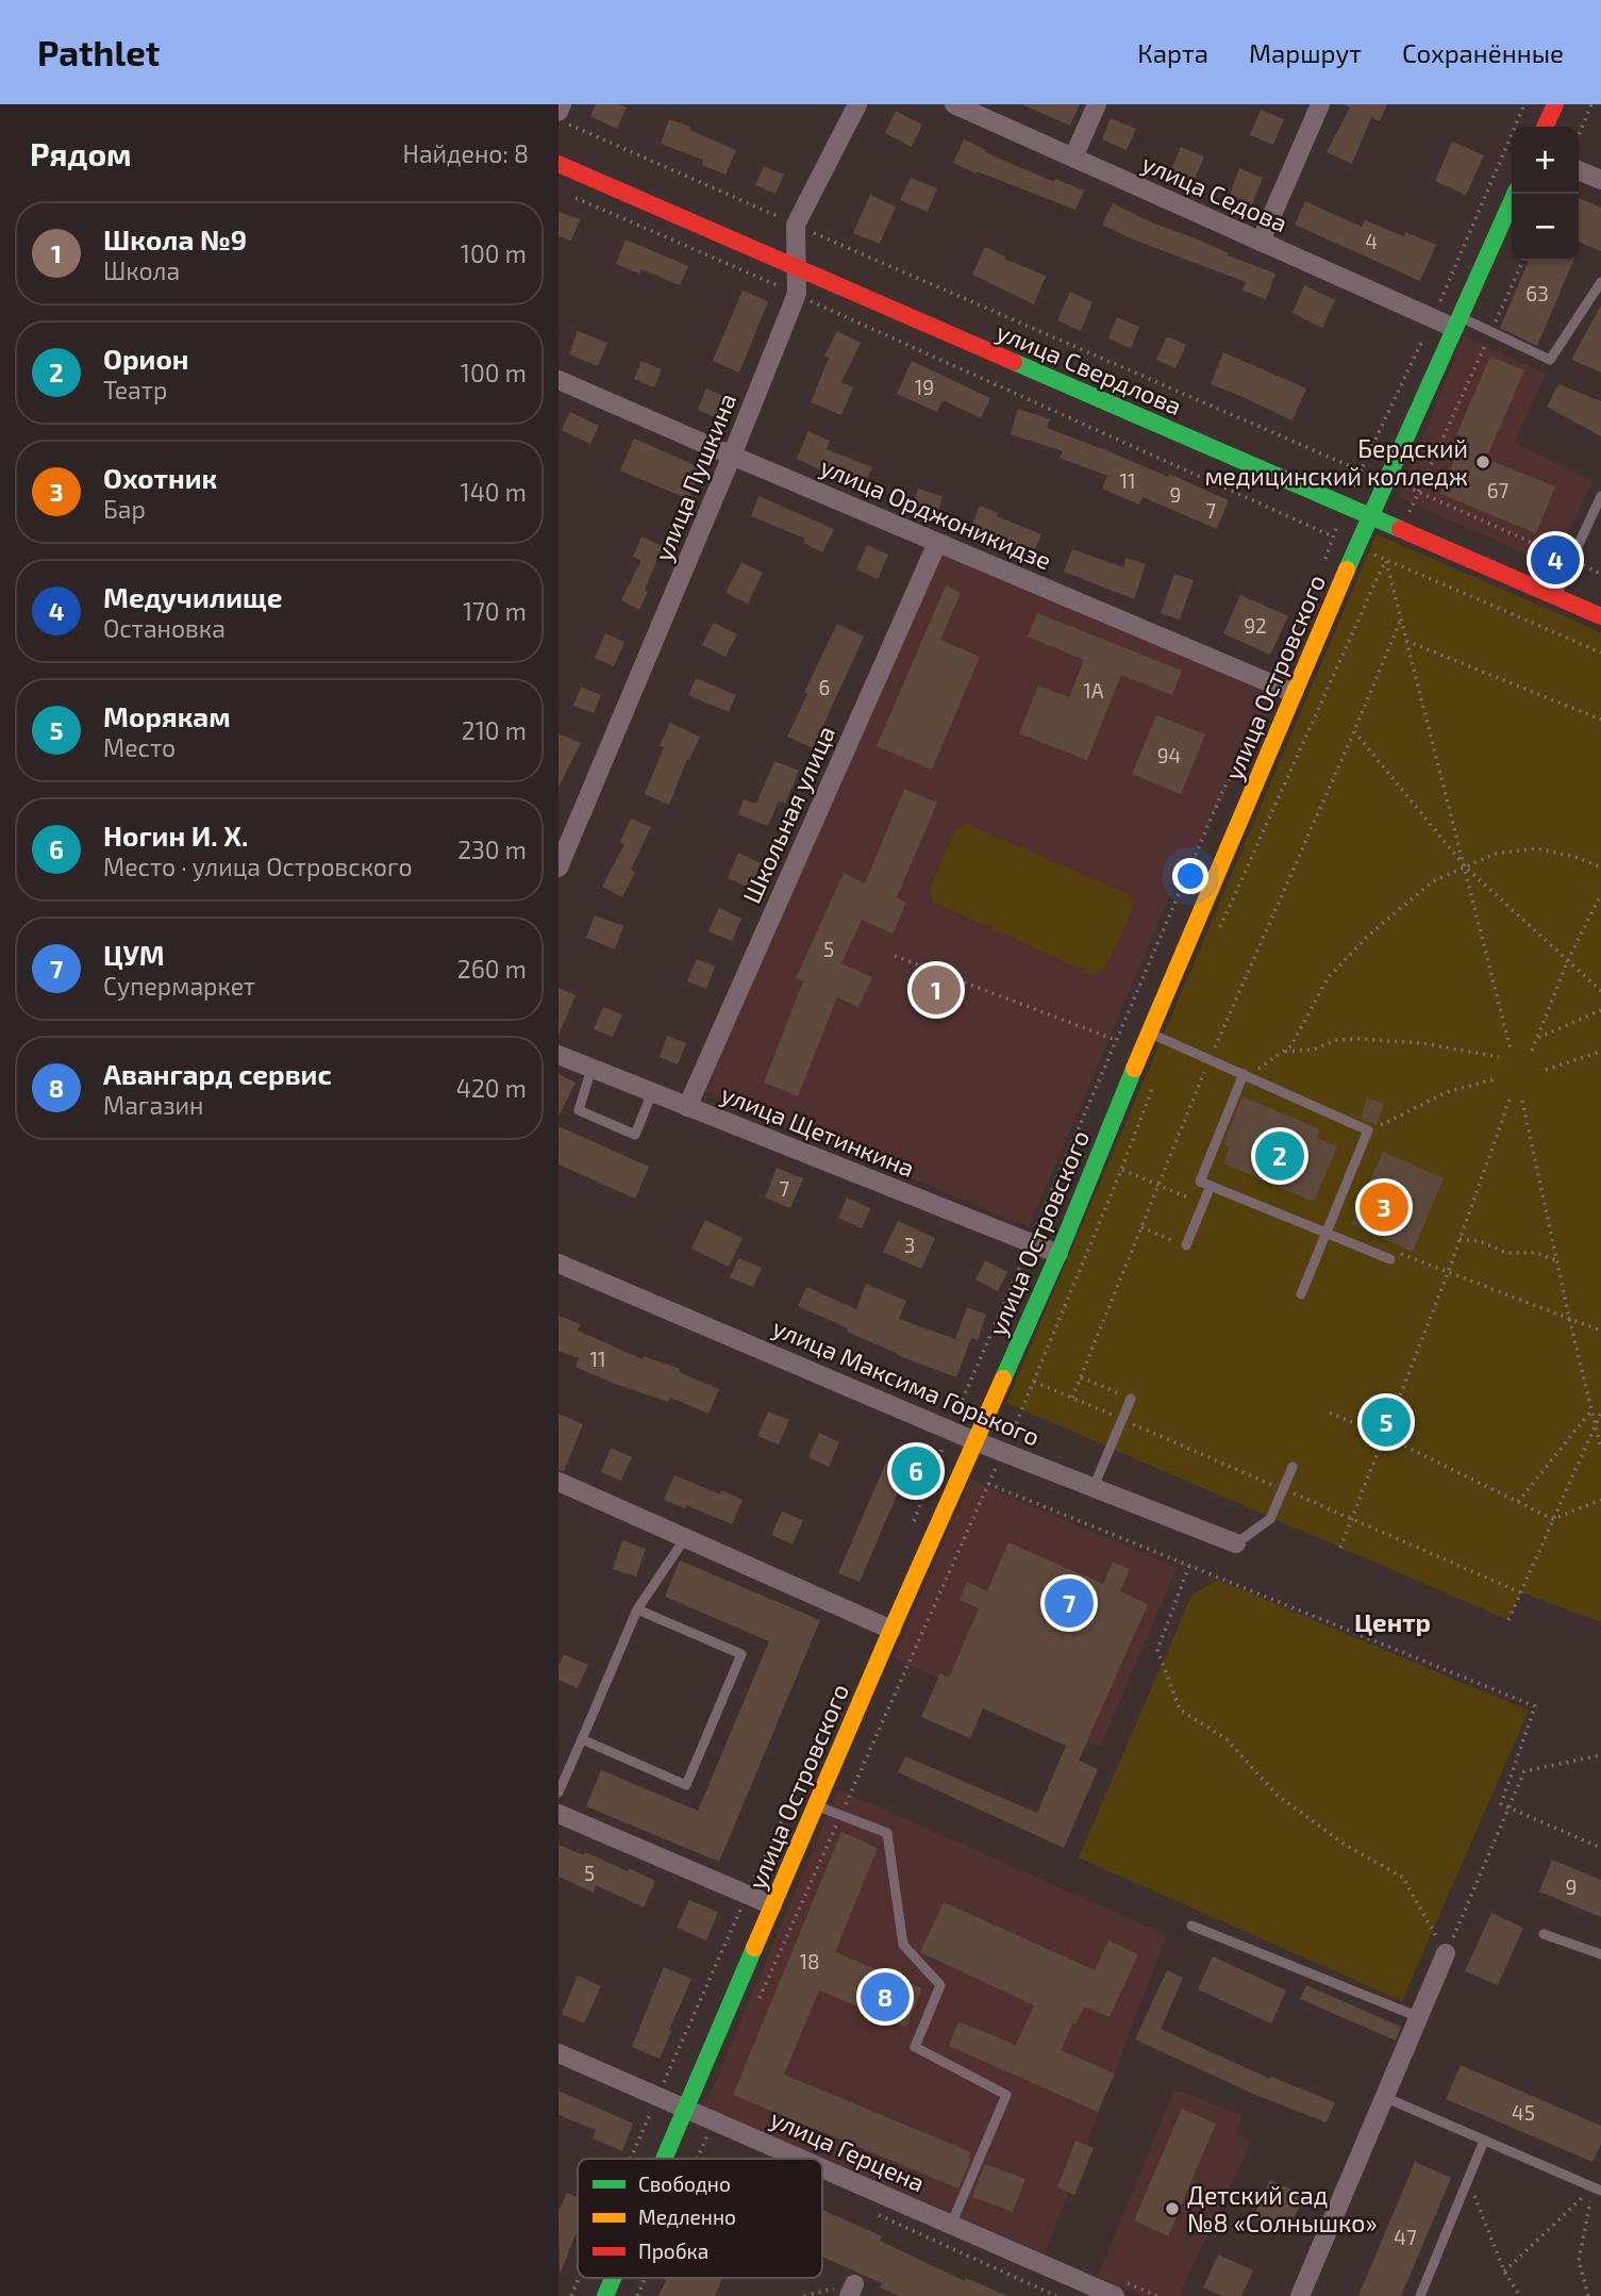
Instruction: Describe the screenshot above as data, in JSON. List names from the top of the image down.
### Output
{
  "streets": {
    "street": [
      "улица Седова",
      "улица Свердлова",
      "улица Пушкина",
      "улица Орджоникидзе",
      "улица Островского",
      "Школьная улица",
      "улица Щетинкина",
      "улица Максима Горького",
      "улица Герцена"
    ]
  },
  "crossings": [
    ["улица Седова", "улица Островского"],
    ["улица Свердлова", "улица Пушкина"],
    ["улица Свердлова", "улица Островского"],
    ["улица Пушкина", "улица Орджоникидзе"],
    ["улица Орджоникидзе", "улица Островского"],
    ["улица Орджоникидзе", "Школьная улица"],
    ["улица Островского", "улица Щетинкина"],
    ["улица Островского", "улица Максима Горького"],
    ["улица Островского", "улица Герцена"],
    ["Школьная улица", "улица Щетинкина"]
  ],
  "districts": ["Центр"],
  "places": ["Бердский медицинский колледж", "Детский сад №8 «Солнышко»"],
  "house_numbers": [
    "4",
    "63",
    "19",
    "11",
    "67",
    "9",
    "7",
    "92",
    "6",
    "1А",
    "94",
    "5",
    "7",
    "3",
    "11",
    "5",
    "9",
    "18",
    "45",
    "47"
  ],
  "legend": ["Свободно", "Медленно", "Пробка"],
  "page": {
    "header": "Pathlet",
    "nav": ["Карта", "Маршрут", "Сохранённые"],
    "heading": ["Рядом", "Найдено: 8"],
    "map_buttons": ["+", "−"],
    "list": [
      {
        "mark": "1",
        "name": "Школа №9",
        "note": "Школа",
        "value": "100 m"
      },
      {
        "mark": "2",
        "name": "Орион",
        "note": "Театр",
        "value": "100 m"
      },
      {
        "mark": "3",
        "name": "Охотник",
        "note": "Бар",
        "value": "140 m"
      },
      {
        "mark": "4",
        "name": "Медучилище",
        "note": "Остановка",
        "value": "170 m"
      },
      {
        "mark": "5",
        "name": "Морякам",
        "note": "Место",
        "value": "210 m"
      },
      {
        "mark": "6",
        "name": "Ногин И. Х.",
        "note": "Место · улица Островского",
        "value": "230 m"
      },
      {
        "mark": "7",
        "name": "ЦУМ",
        "note": "Супермаркет",
        "value": "260 m"
      },
      {
        "mark": "8",
        "name": "Авангард сервис",
        "note": "Магазин",
        "value": "420 m"
      }
    ],
    "pins": [
      "4",
      "1",
      "2",
      "3",
      "5",
      "6",
      "7",
      "8"
    ]
  }
}
